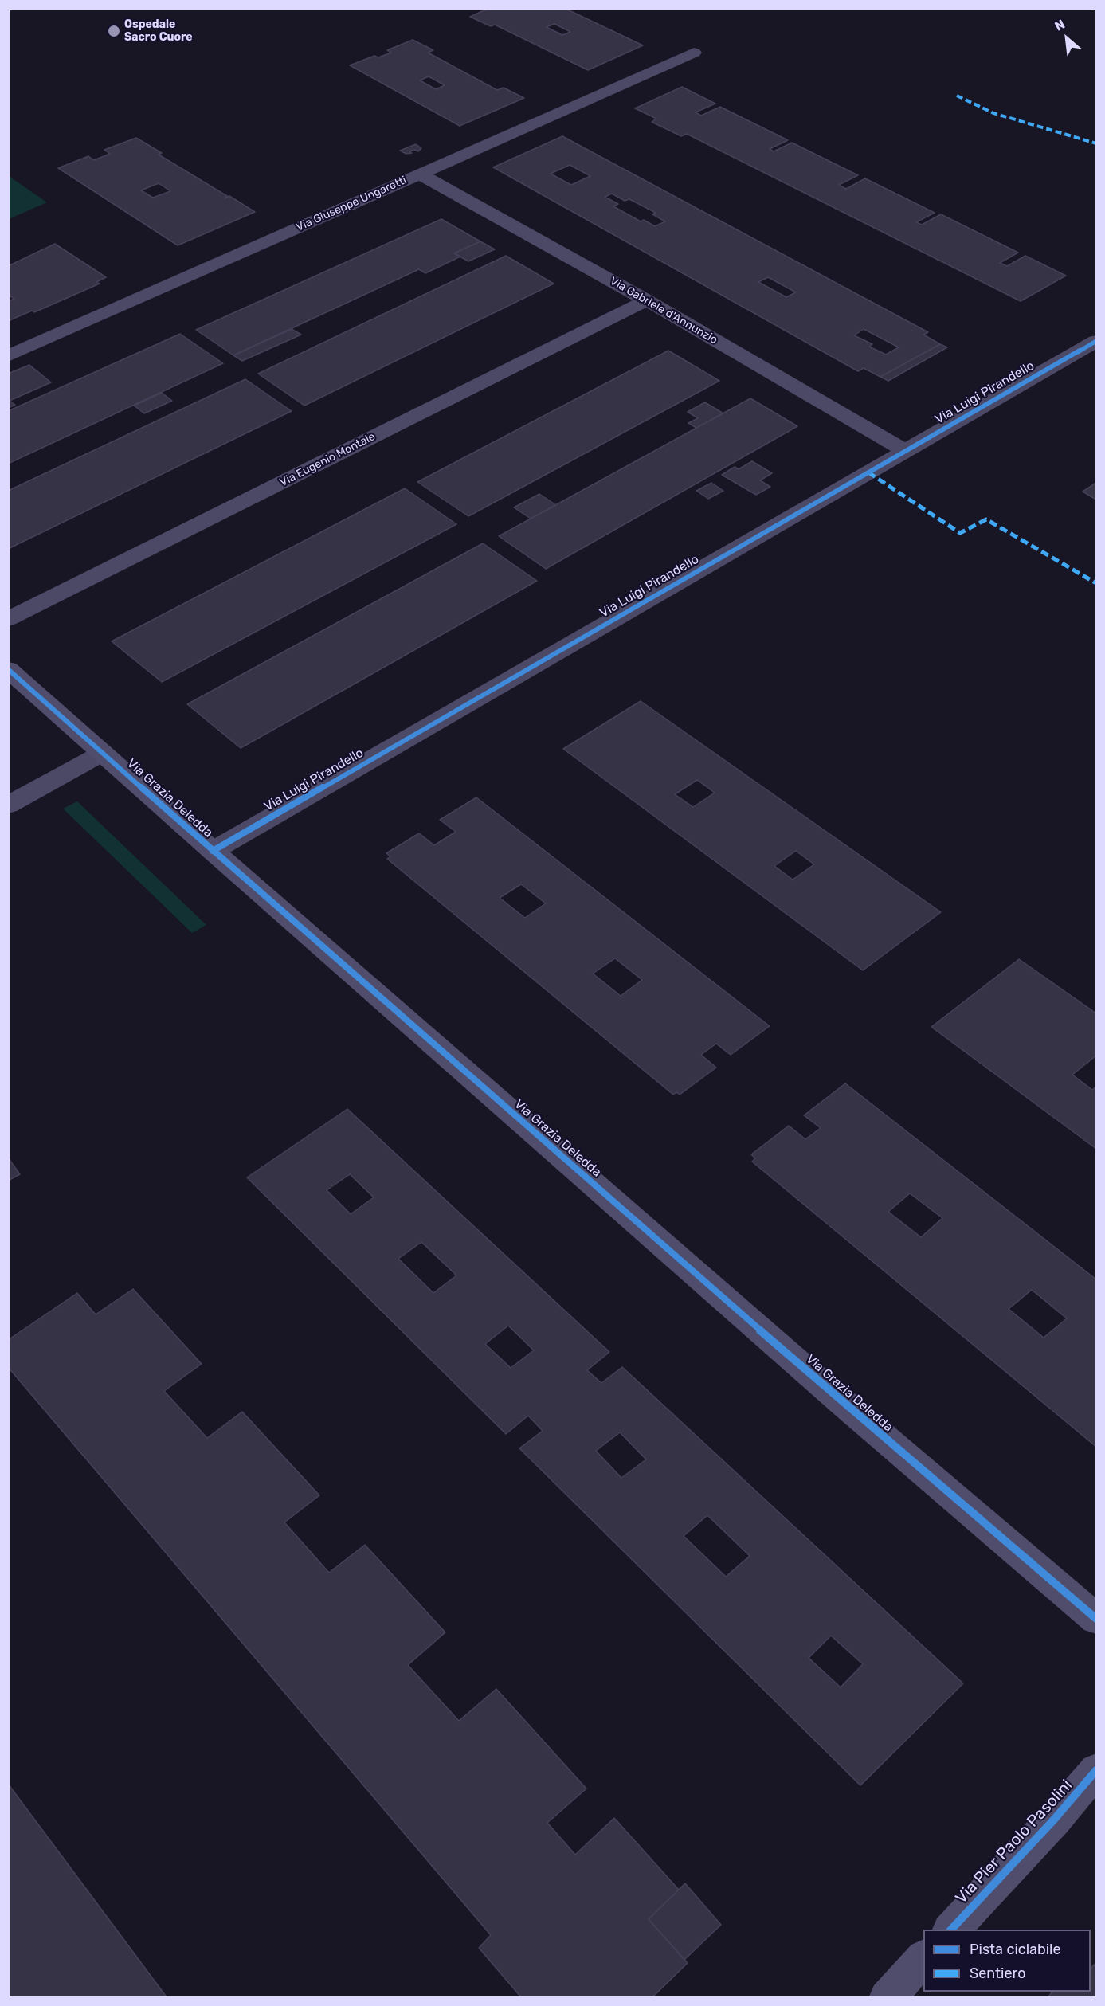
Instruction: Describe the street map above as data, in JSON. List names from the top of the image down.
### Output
{
  "streets": {
    "street": [
      "Via Giuseppe Ungaretti",
      "Via Gabriele d'Annunzio",
      "Via Luigi Pirandello",
      "Via Eugenio Montale",
      "Via Grazia Deledda",
      "Via Pier Paolo Pasolini"
    ]
  },
  "crossings": [
    ["Via Giuseppe Ungaretti", "Via Gabriele d'Annunzio"],
    ["Via Gabriele d'Annunzio", "Via Luigi Pirandello"],
    ["Via Gabriele d'Annunzio", "Via Eugenio Montale"],
    ["Via Luigi Pirandello", "Via Grazia Deledda"]
  ],
  "places": ["Ospedale Sacro Cuore"],
  "legend": ["Pista ciclabile", "Sentiero"],
  "north": "top left"
}
